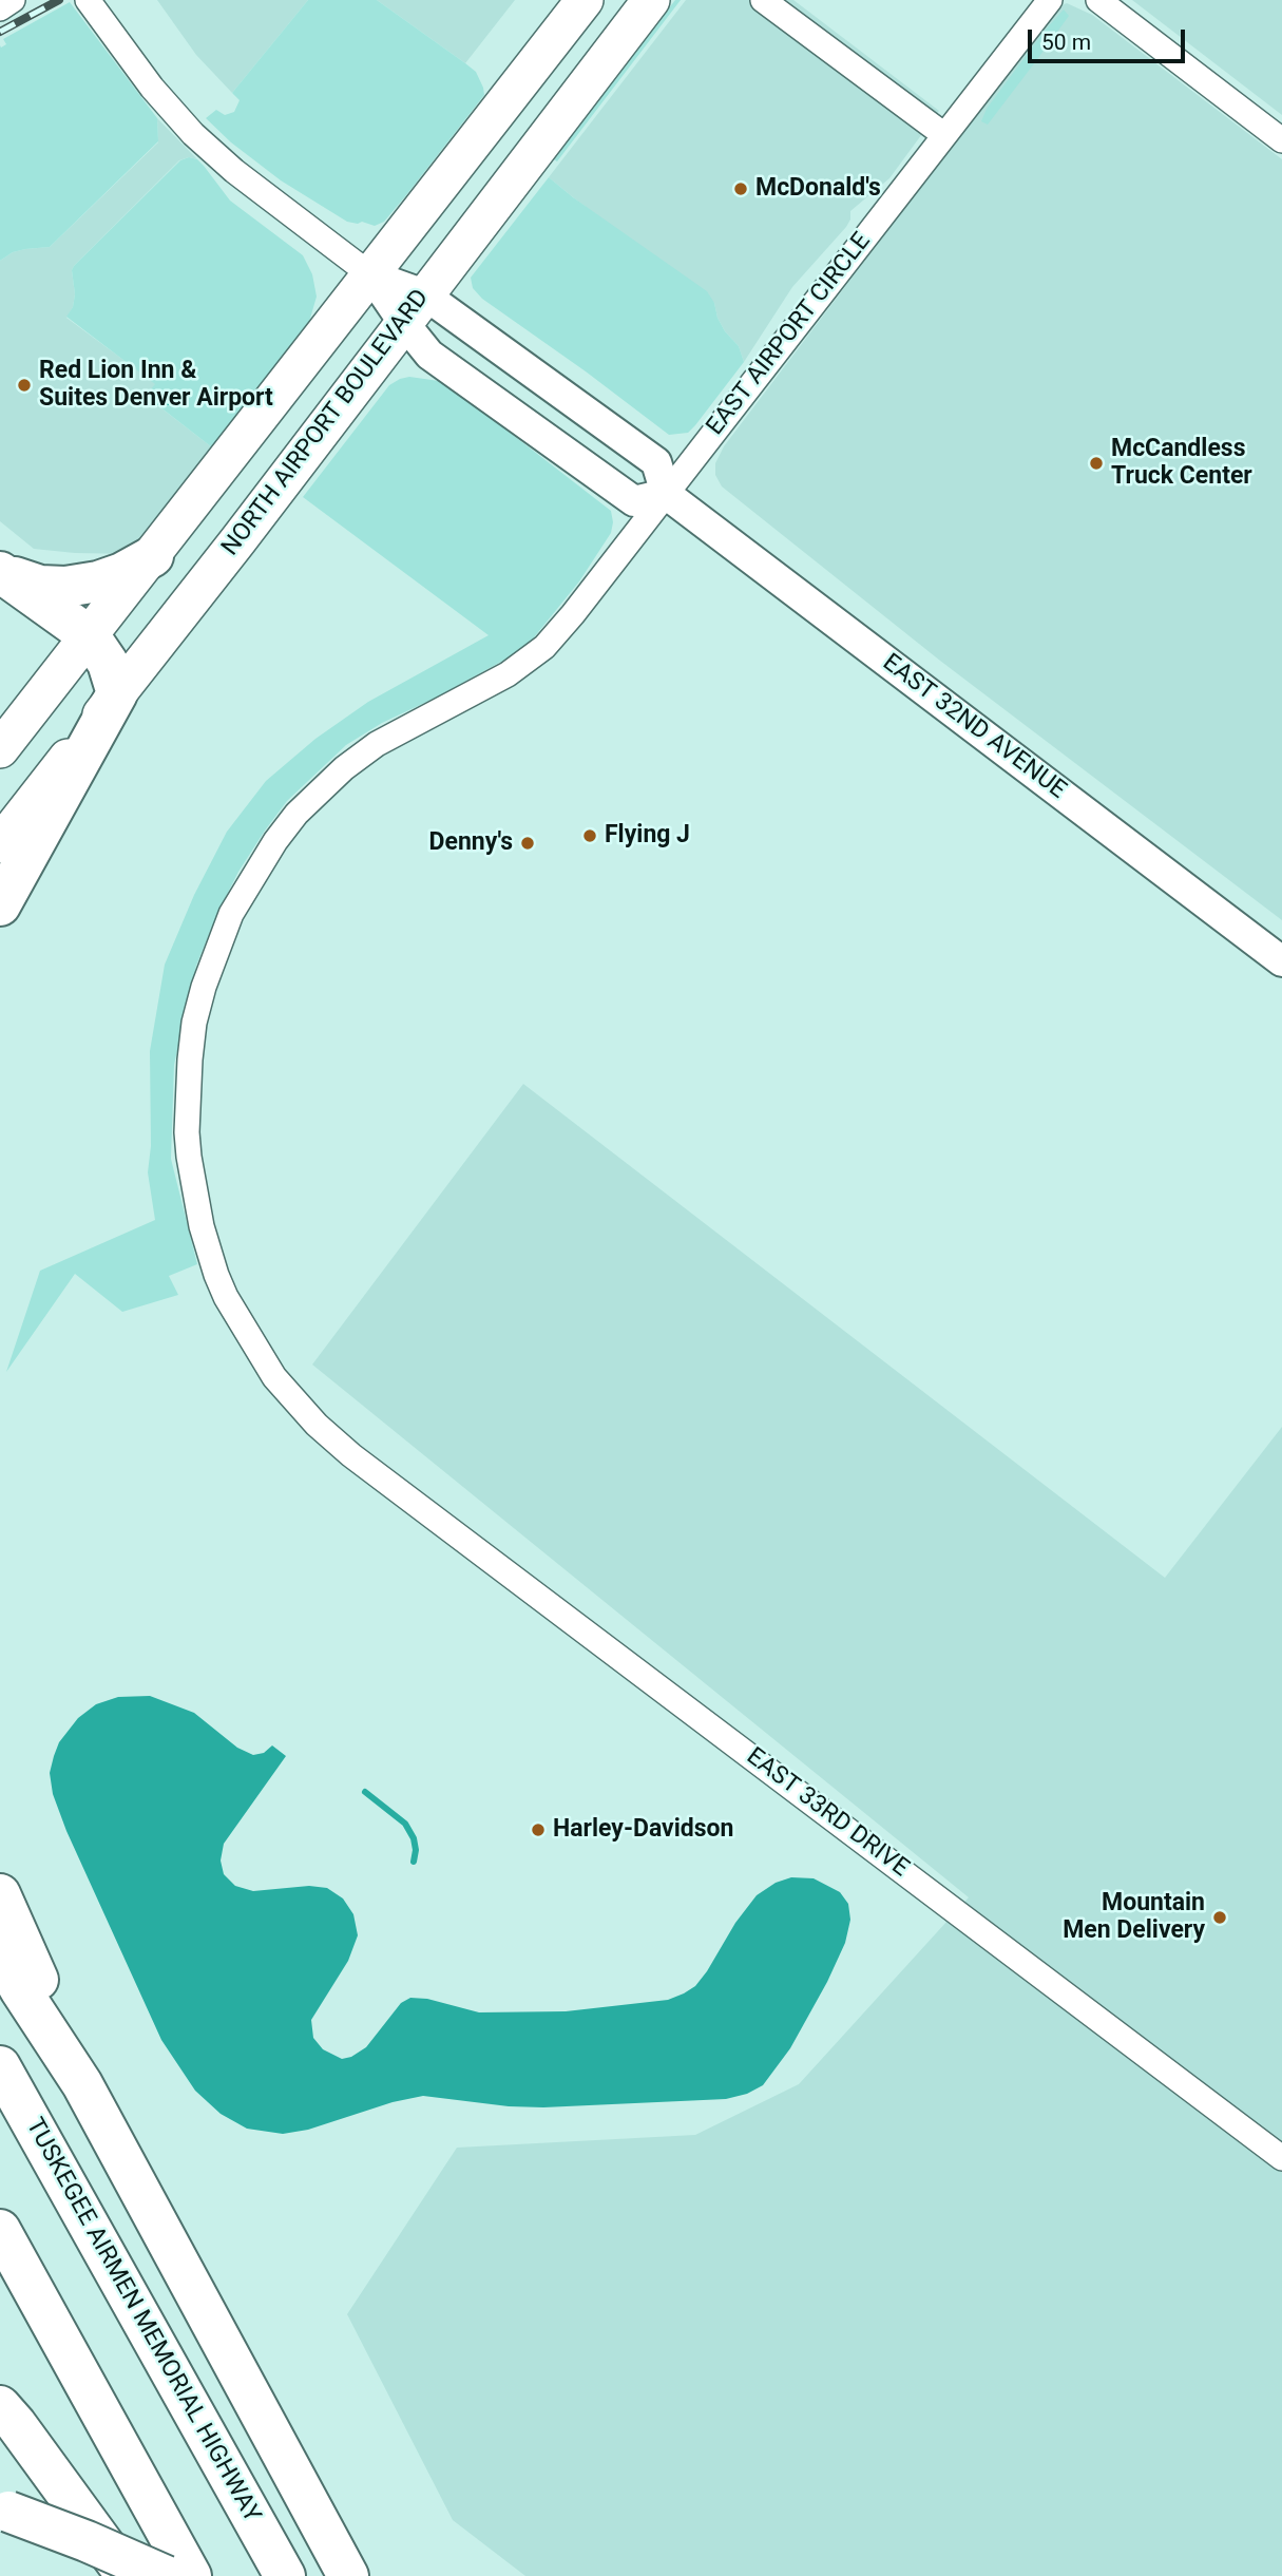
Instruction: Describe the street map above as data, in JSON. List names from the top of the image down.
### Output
{
  "streets": {
    "highway": ["TUSKEGEE AIRMEN MEMORIAL HIGHWAY"],
    "main road": ["NORTH AIRPORT BOULEVARD"],
    "street": ["EAST AIRPORT CIRCLE", "EAST 32ND AVENUE", "EAST 33RD DRIVE"]
  },
  "crossings": [
    ["EAST AIRPORT CIRCLE", "EAST 32ND AVENUE"],
    ["EAST AIRPORT CIRCLE", "EAST 33RD DRIVE"]
  ],
  "places": [
    "McDonald's",
    "Red Lion Inn & Suites Denver Airport",
    "McCandless Truck Center",
    "Flying J",
    "Denny's",
    "Harley-Davidson",
    "Mountain Men Delivery"
  ],
  "scale_bar": "50 m"
}
